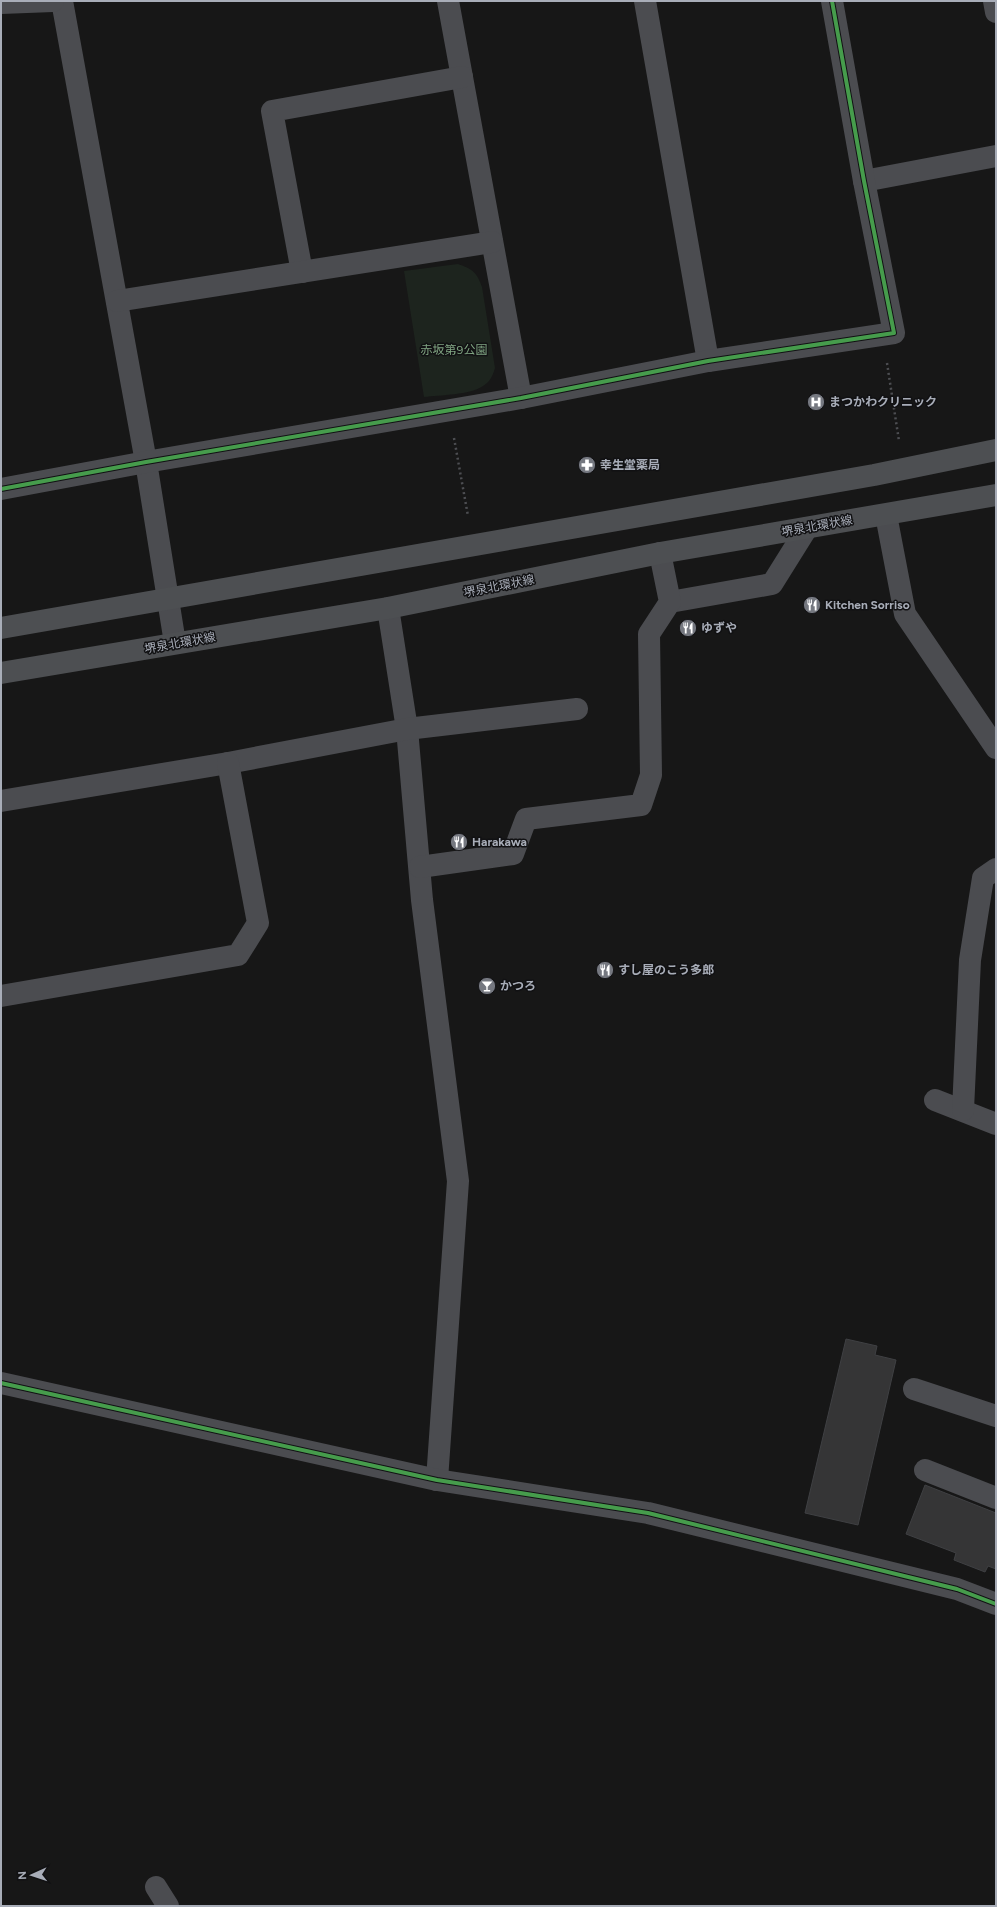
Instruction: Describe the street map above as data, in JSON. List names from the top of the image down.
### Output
{
  "streets": {
    "main road": ["堺泉北環状線"]
  },
  "parks": ["赤坂第9公園"],
  "places": {
    "hospital": ["まつかわクリニック"],
    "pharmacy": ["幸生堂薬局"],
    "restaurant": [
      "Kitchen Sorriso",
      "ゆずや",
      "Harakawa",
      "すし屋のこう多郎"
    ],
    "bar": ["かつろ"]
  },
  "north": "left"
}
